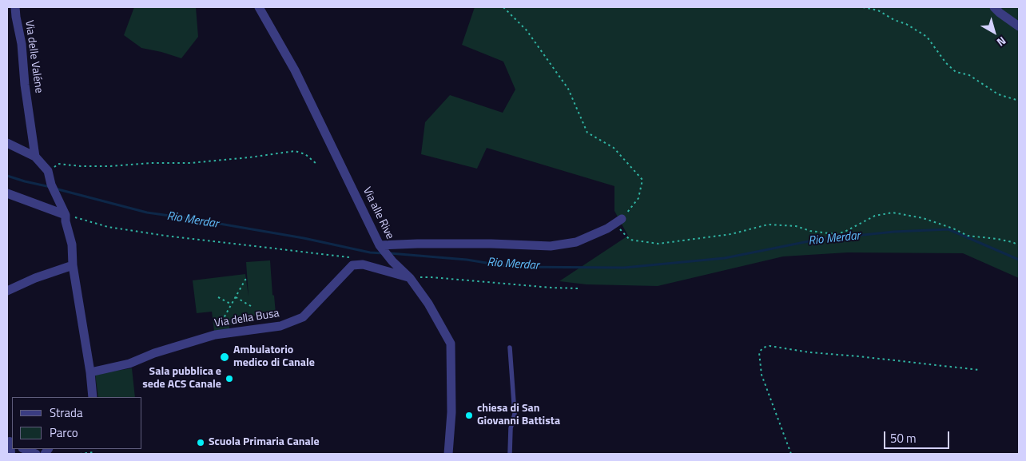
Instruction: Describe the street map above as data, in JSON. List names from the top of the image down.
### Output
{
  "streets": {
    "street": ["Via delle Valéne", "Via alle Rive", "Via della Busa"]
  },
  "crossings": [
    ["Via alle Rive", "Via della Busa"]
  ],
  "water": ["Rio Merdar"],
  "places": [
    "Ambulatorio medico di Canale",
    "Sala pubblica e sede ACS Canale",
    "chiesa di San Giovanni Battista",
    "Scuola Primaria Canale"
  ],
  "legend": ["Strada", "Parco"],
  "scale_bar": "50 m",
  "north": "bottom right"
}
